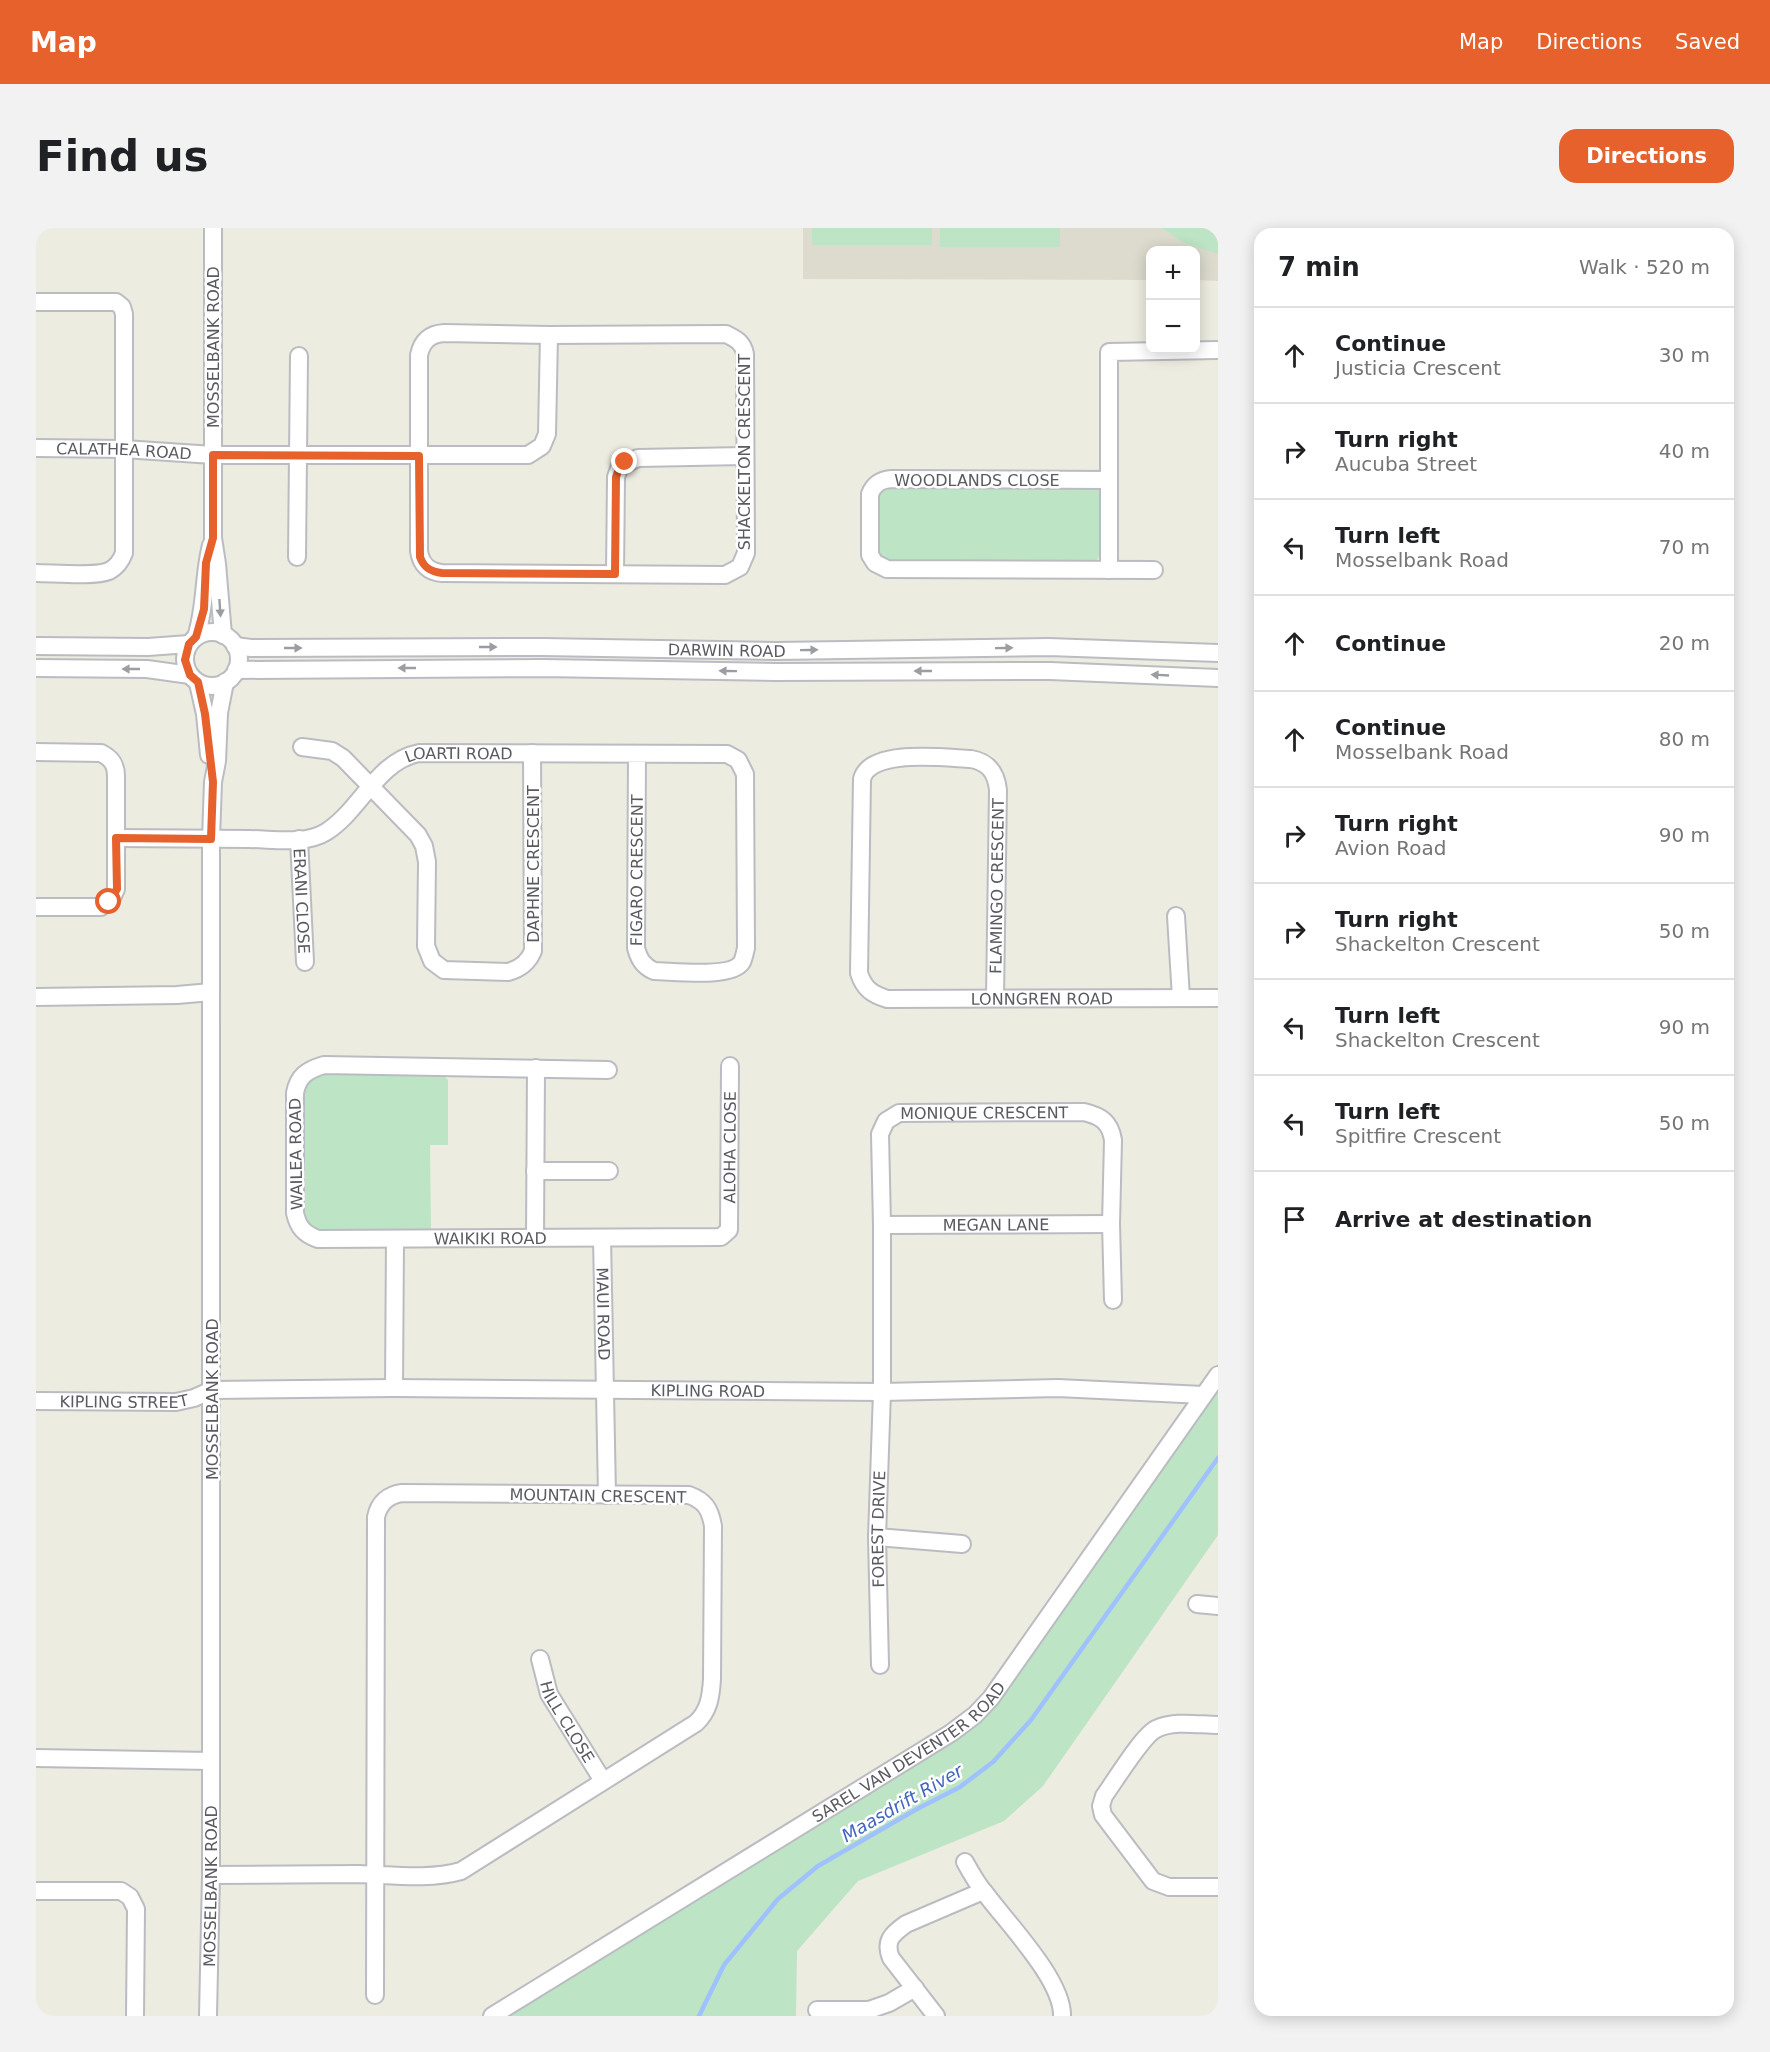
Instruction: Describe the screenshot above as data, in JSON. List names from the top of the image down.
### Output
{
  "streets": {
    "street": [
      "MOSSELBANK ROAD",
      "CALATHEA ROAD",
      "SHACKELTON CRESCENT",
      "WOODLANDS CLOSE",
      "DARWIN ROAD",
      "LOARTI ROAD",
      "DAPHNE CRESCENT",
      "FIGARO CRESCENT",
      "FLAMINGO CRESCENT",
      "ERANI CLOSE",
      "LONNGREN ROAD",
      "MONIQUE CRESCENT",
      "ALOHA CLOSE",
      "WAILEA ROAD",
      "MEGAN LANE",
      "WAIKIKI ROAD",
      "MAUI ROAD",
      "KIPLING ROAD",
      "KIPLING STREET",
      "MOUNTAIN CRESCENT",
      "FOREST DRIVE",
      "HILL CLOSE",
      "SAREL VAN DEVENTER ROAD"
    ]
  },
  "crossings": [
    ["MOSSELBANK ROAD", "CALATHEA ROAD"],
    ["MOSSELBANK ROAD", "DARWIN ROAD"],
    ["MOSSELBANK ROAD", "LOARTI ROAD"],
    ["MOSSELBANK ROAD", "KIPLING ROAD"],
    ["MOSSELBANK ROAD", "KIPLING STREET"],
    ["MOSSELBANK ROAD", "MOUNTAIN CRESCENT"],
    ["CALATHEA ROAD", "SHACKELTON CRESCENT"],
    ["LOARTI ROAD", "DAPHNE CRESCENT"],
    ["LOARTI ROAD", "FIGARO CRESCENT"],
    ["LOARTI ROAD", "ERANI CLOSE"],
    ["FLAMINGO CRESCENT", "LONNGREN ROAD"],
    ["MONIQUE CRESCENT", "MEGAN LANE"],
    ["MONIQUE CRESCENT", "KIPLING ROAD"],
    ["MONIQUE CRESCENT", "FOREST DRIVE"],
    ["ALOHA CLOSE", "WAIKIKI ROAD"],
    ["WAILEA ROAD", "WAIKIKI ROAD"],
    ["WAIKIKI ROAD", "MAUI ROAD"],
    ["MAUI ROAD", "KIPLING ROAD"],
    ["MAUI ROAD", "MOUNTAIN CRESCENT"],
    ["KIPLING ROAD", "KIPLING STREET"],
    ["KIPLING ROAD", "FOREST DRIVE"],
    ["KIPLING ROAD", "SAREL VAN DEVENTER ROAD"],
    ["MOUNTAIN CRESCENT", "HILL CLOSE"]
  ],
  "water": ["Maasdrift River"],
  "page": {
    "header": "Map",
    "nav": ["Map", "Directions", "Saved"],
    "buttons": "Directions",
    "title": "Find us",
    "heading": ["7 min", "Walk · 520 m"],
    "map_buttons": ["+", "−"],
    "list": [
      ["Continue", "Justicia Crescent", "30 m"],
      ["Turn right", "Aucuba Street", "40 m"],
      ["Turn left", "Mosselbank Road", "70 m"],
      ["Continue", "20 m"],
      ["Continue", "Mosselbank Road", "80 m"],
      ["Turn right", "Avion Road", "90 m"],
      ["Turn right", "Shackelton Crescent", "50 m"],
      ["Turn left", "Shackelton Crescent", "90 m"],
      ["Turn left", "Spitfire Crescent", "50 m"],
      "Arrive at destination"
    ]
  }
}
